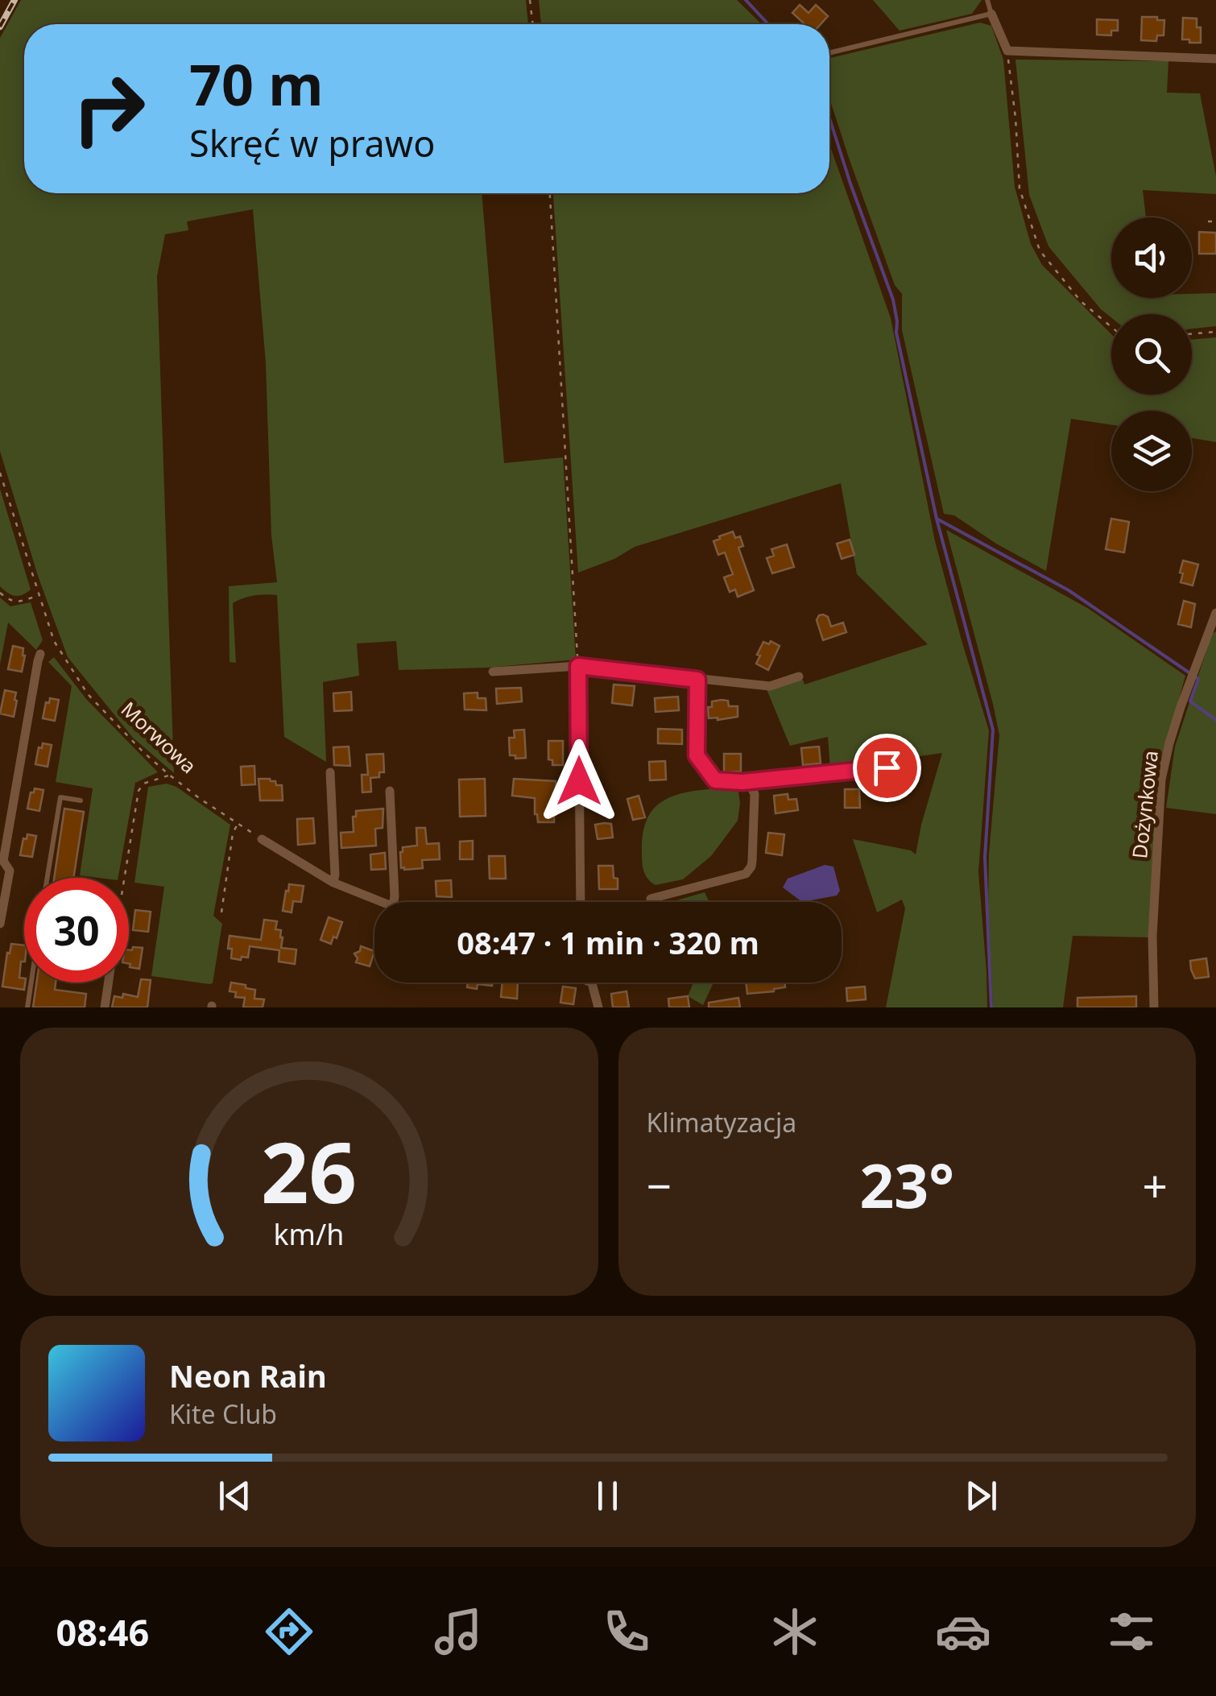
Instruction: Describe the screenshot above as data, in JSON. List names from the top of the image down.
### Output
{
  "streets": {
    "street": ["Dożynkowa"],
    "path": ["Morwowa"]
  },
  "page": {
    "turn": ["70 m", "Skręć w prawo"],
    "limit": "30",
    "trip": "08:47 · 1 min · 320 m",
    "tile": "Klimatyzacja",
    "heat": ["−", "23°", "+"],
    "song": ["Neon Rain", "Kite Club"],
    "tabs": "08:46",
    "gauge": ["26", "km/h"]
  }
}
